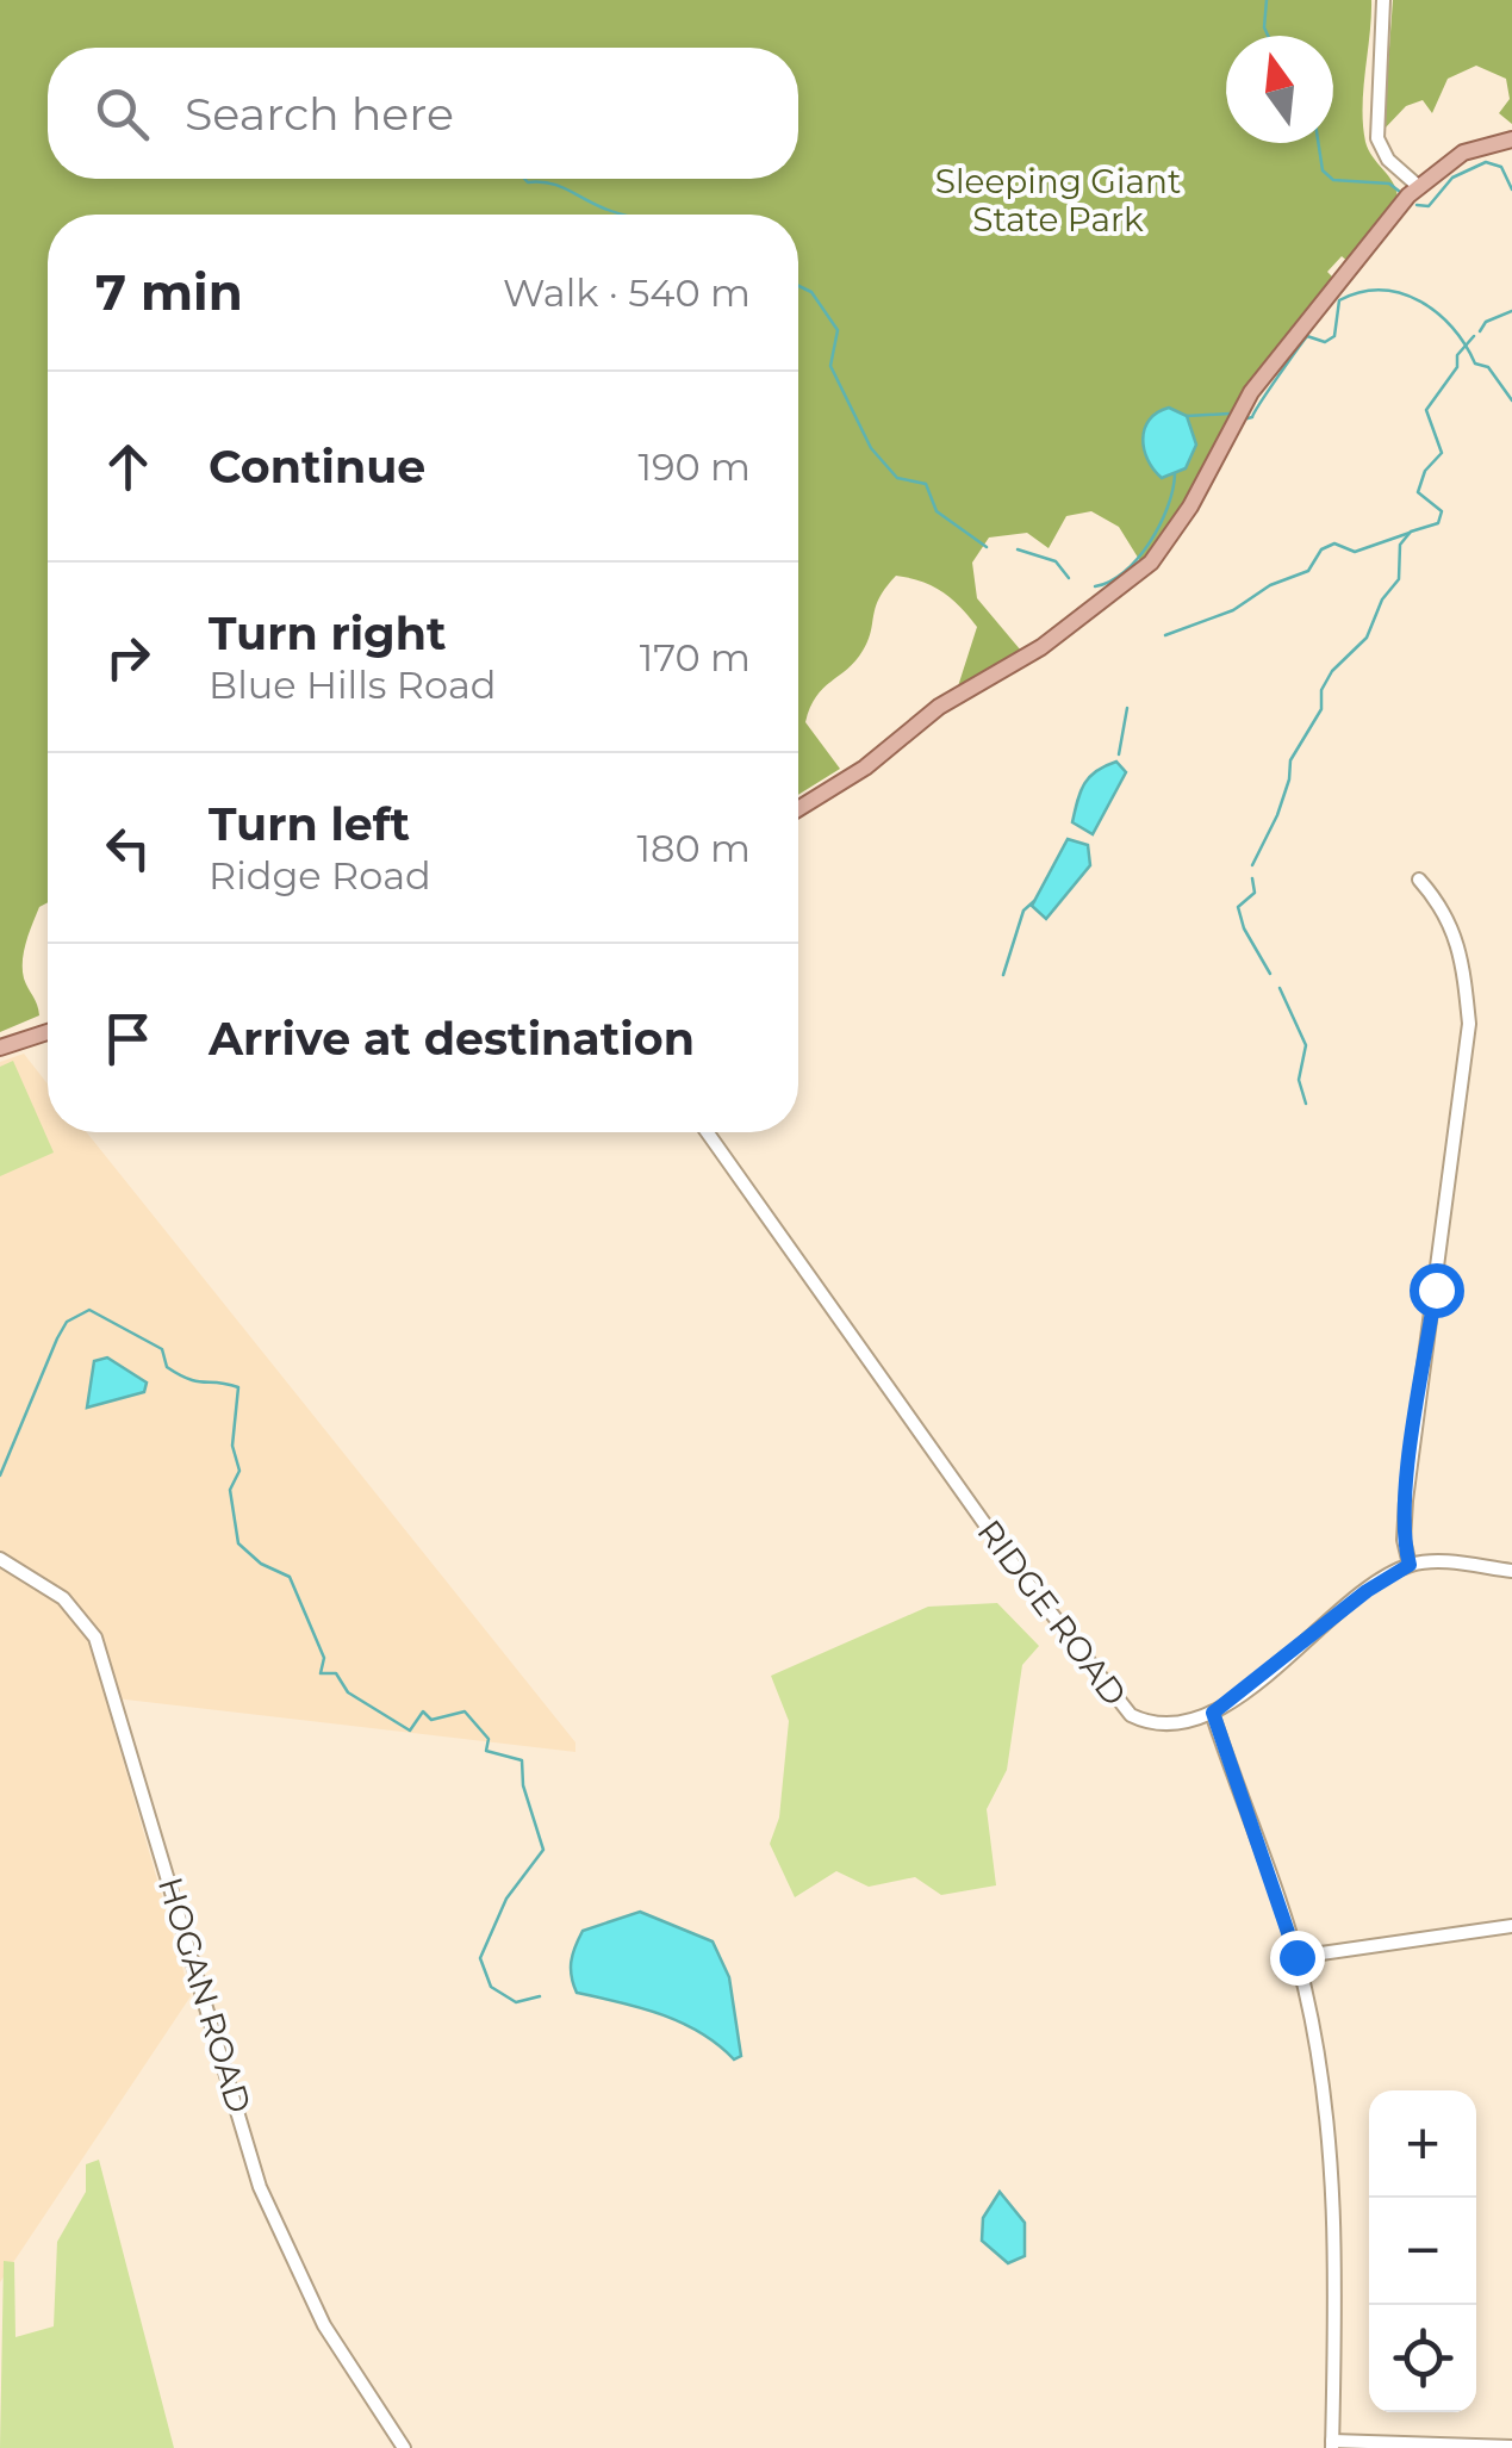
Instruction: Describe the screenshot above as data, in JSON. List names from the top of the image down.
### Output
{
  "streets": {
    "street": ["RIDGE ROAD", "HOGAN ROAD"]
  },
  "parks": ["Sleeping Giant State Park"],
  "north": "top",
  "page": {
    "search": "Search here",
    "heading": ["7 min", "Walk · 540 m"],
    "list": [
      ["Continue", "190 m"],
      ["Turn right", "Blue Hills Road", "170 m"],
      ["Turn left", "Ridge Road", "180 m"],
      "Arrive at destination"
    ],
    "map_buttons": ["+", "−"]
  }
}
